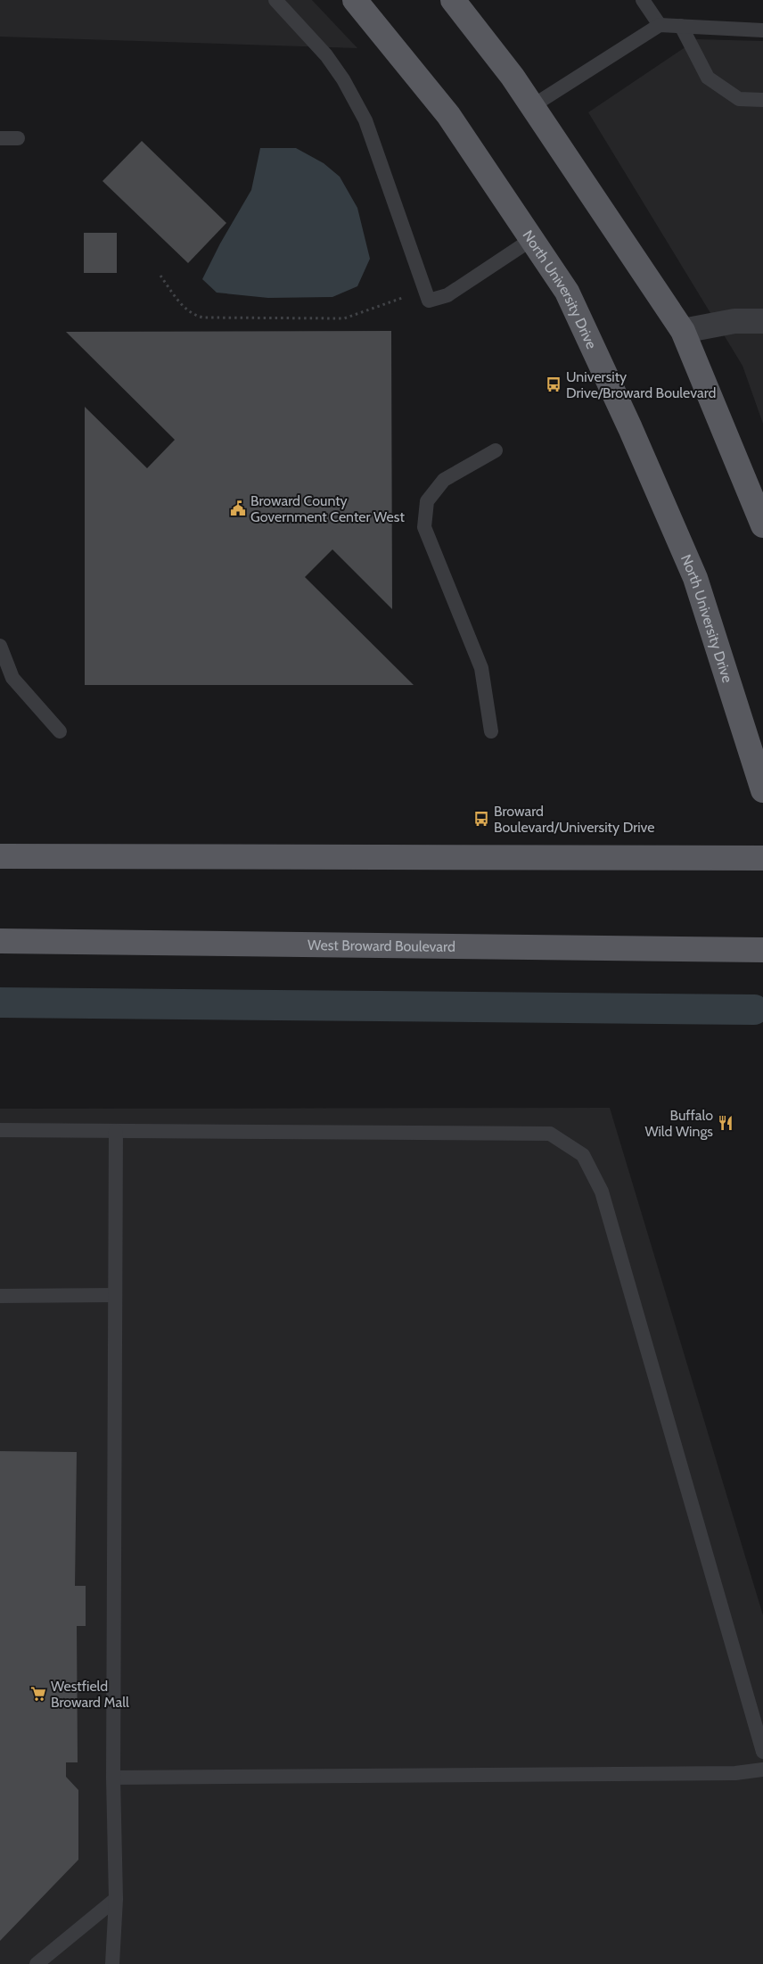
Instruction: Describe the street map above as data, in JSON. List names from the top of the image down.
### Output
{
  "streets": {
    "main road": ["North University Drive", "West Broward Boulevard"]
  },
  "places": {
    "bus stop": ["University Drive/Broward Boulevard", "Broward Boulevard/University Drive"],
    "public building": ["Broward County Government Center West"],
    "restaurant": ["Buffalo Wild Wings"],
    "supermarket": ["Westfield Broward Mall"]
  }
}
